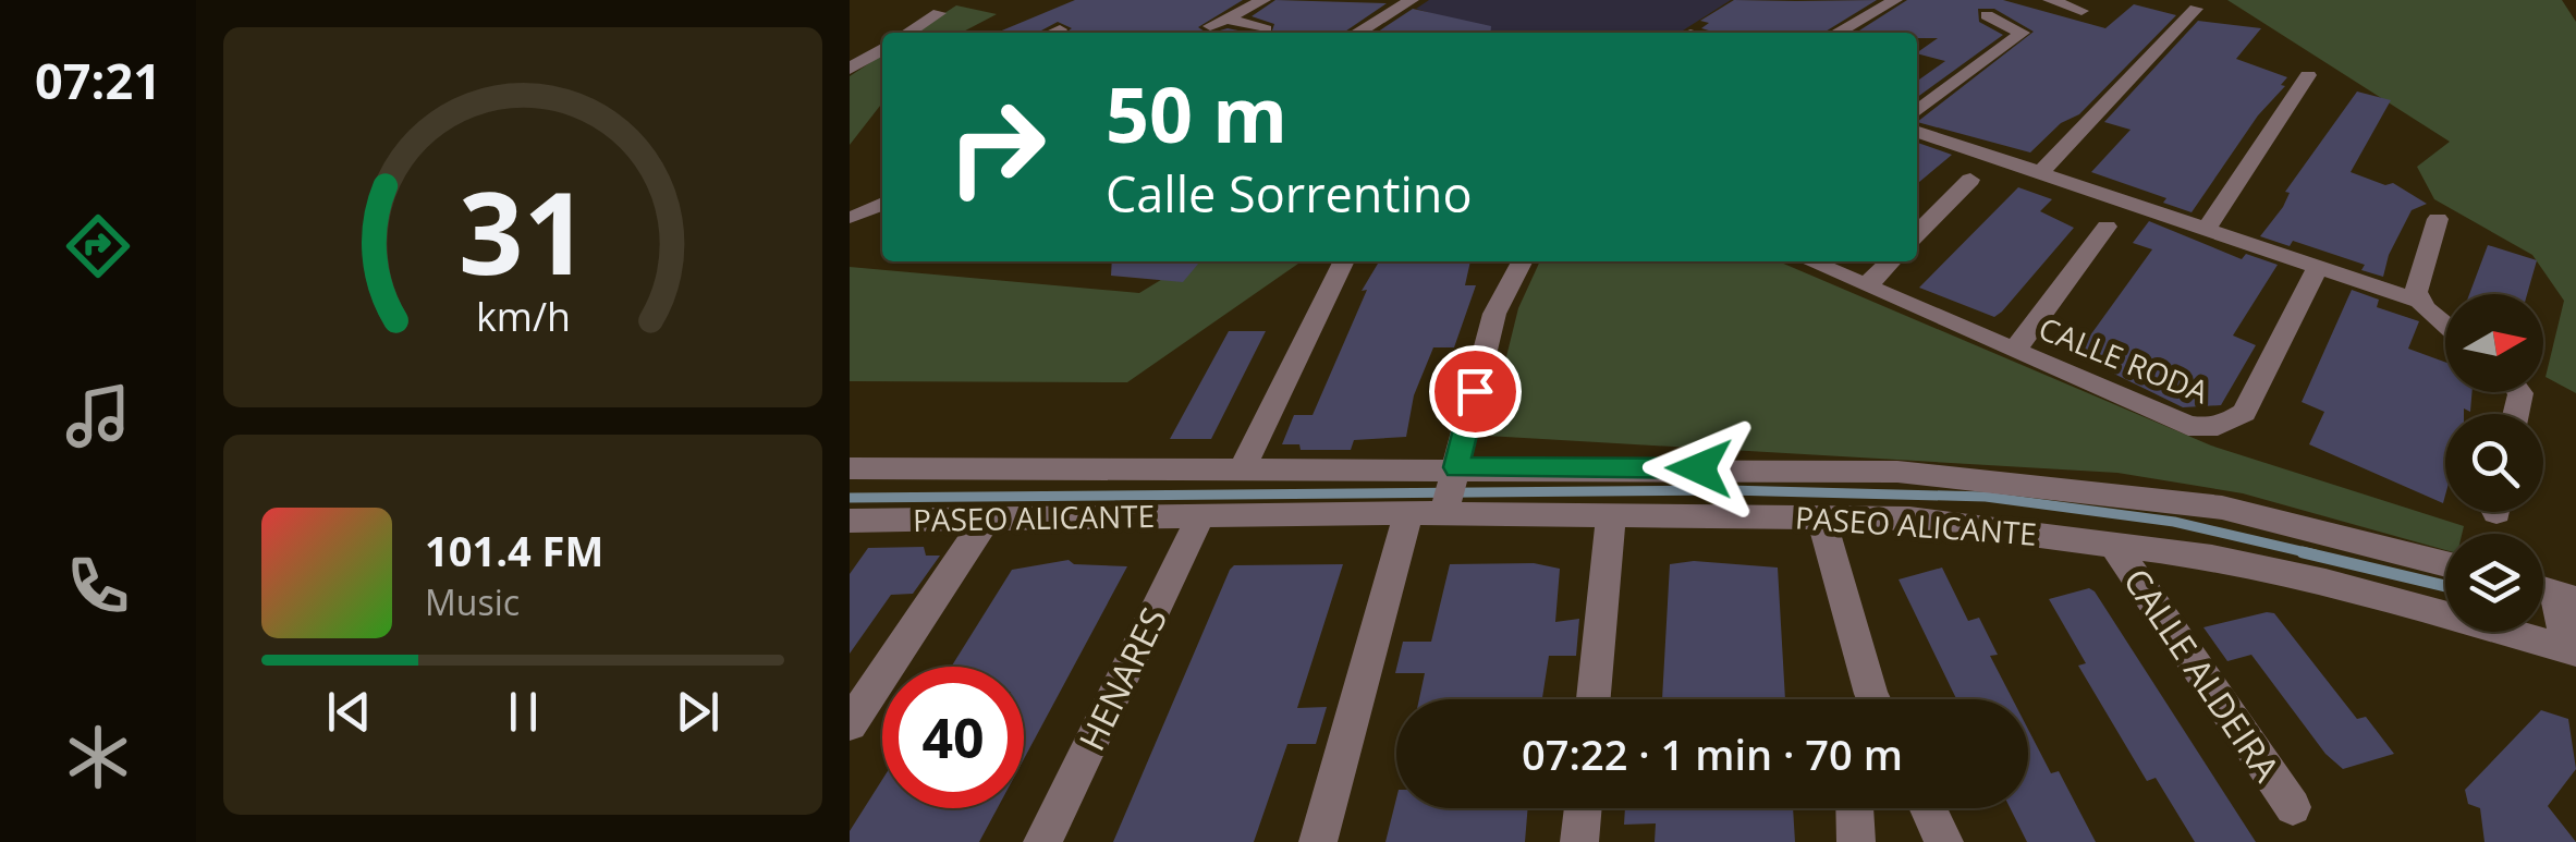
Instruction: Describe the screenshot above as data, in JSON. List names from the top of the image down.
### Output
{
  "streets": {
    "street": [
      "CALLE RODA",
      "PASEO ALICANTE",
      "CALLE ALDEIRA",
      "HENARES"
    ]
  },
  "crossings": [
    ["PASEO ALICANTE", "CALLE ALDEIRA"],
    ["PASEO ALICANTE", "HENARES"]
  ],
  "north": "right",
  "page": {
    "tabs": "07:21",
    "turn": ["50 m", "Calle Sorrentino"],
    "song": ["101.4 FM", "Music"],
    "limit": "40",
    "trip": "07:22 · 1 min · 70 m",
    "gauge": ["31", "km/h"]
  }
}
